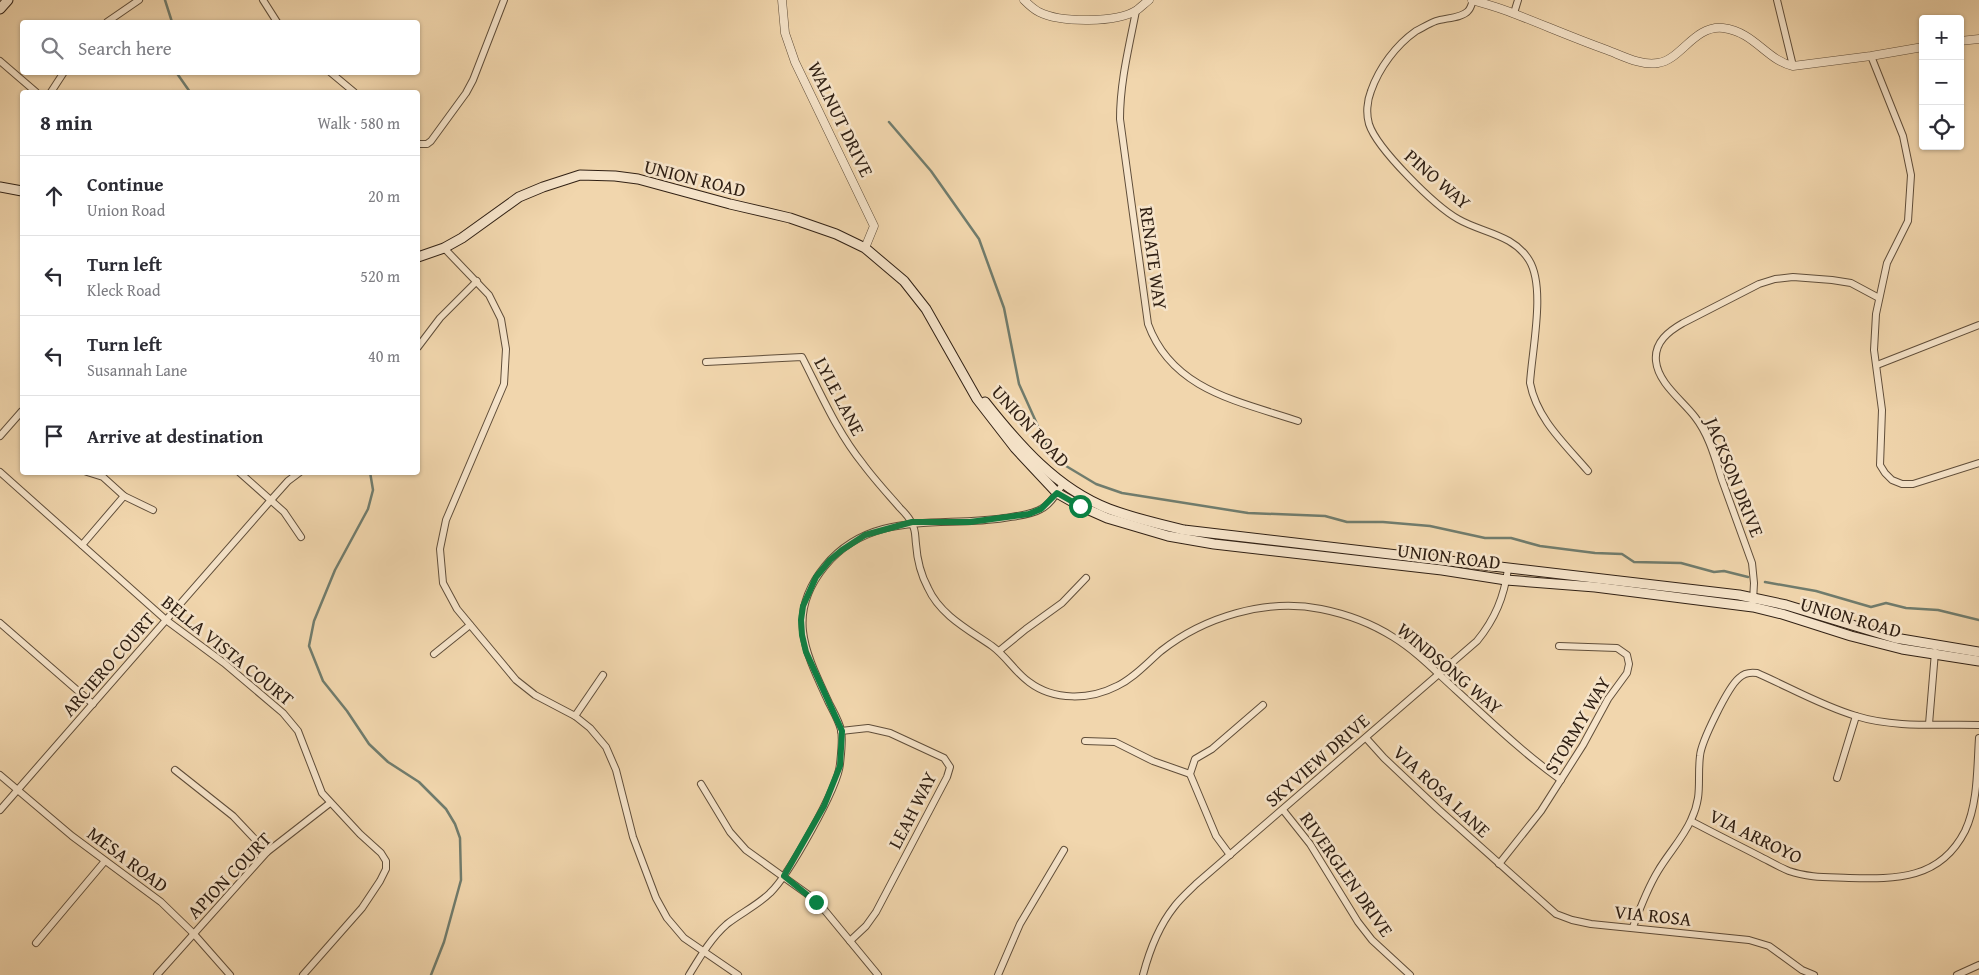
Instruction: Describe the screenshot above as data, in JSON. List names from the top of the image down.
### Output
{
  "streets": {
    "main road": ["UNION ROAD"],
    "street": [
      "WALNUT DRIVE",
      "PINO WAY",
      "RENATE WAY",
      "LYLE LANE",
      "JACKSON DRIVE",
      "BELLA VISTA COURT",
      "ARCIERO COURT",
      "WINDSONG WAY",
      "STORMY WAY",
      "SKYVIEW DRIVE",
      "VIA ROSA LANE",
      "LEAH WAY",
      "VIA ARROYO",
      "MESA ROAD",
      "RIVERGLEN DRIVE",
      "APION COURT",
      "VIA ROSA"
    ]
  },
  "crossings": [
    ["WALNUT DRIVE", "UNION ROAD"],
    ["UNION ROAD", "JACKSON DRIVE"],
    ["UNION ROAD", "SKYVIEW DRIVE"],
    ["LYLE LANE", "WINDSONG WAY"],
    ["BELLA VISTA COURT", "ARCIERO COURT"],
    ["BELLA VISTA COURT", "APION COURT"],
    ["ARCIERO COURT", "MESA ROAD"],
    ["WINDSONG WAY", "STORMY WAY"],
    ["WINDSONG WAY", "SKYVIEW DRIVE"],
    ["STORMY WAY", "VIA ROSA LANE"],
    ["STORMY WAY", "VIA ROSA"],
    ["SKYVIEW DRIVE", "VIA ROSA LANE"],
    ["SKYVIEW DRIVE", "RIVERGLEN DRIVE"],
    ["VIA ROSA LANE", "VIA ROSA"],
    ["MESA ROAD", "APION COURT"]
  ],
  "page": {
    "map_buttons": ["+", "−"],
    "search": "Search here",
    "heading": ["8 min", "Walk · 580 m"],
    "list": [
      ["Continue", "Union Road", "20 m"],
      ["Turn left", "Kleck Road", "520 m"],
      ["Turn left", "Susannah Lane", "40 m"],
      "Arrive at destination"
    ]
  }
}
